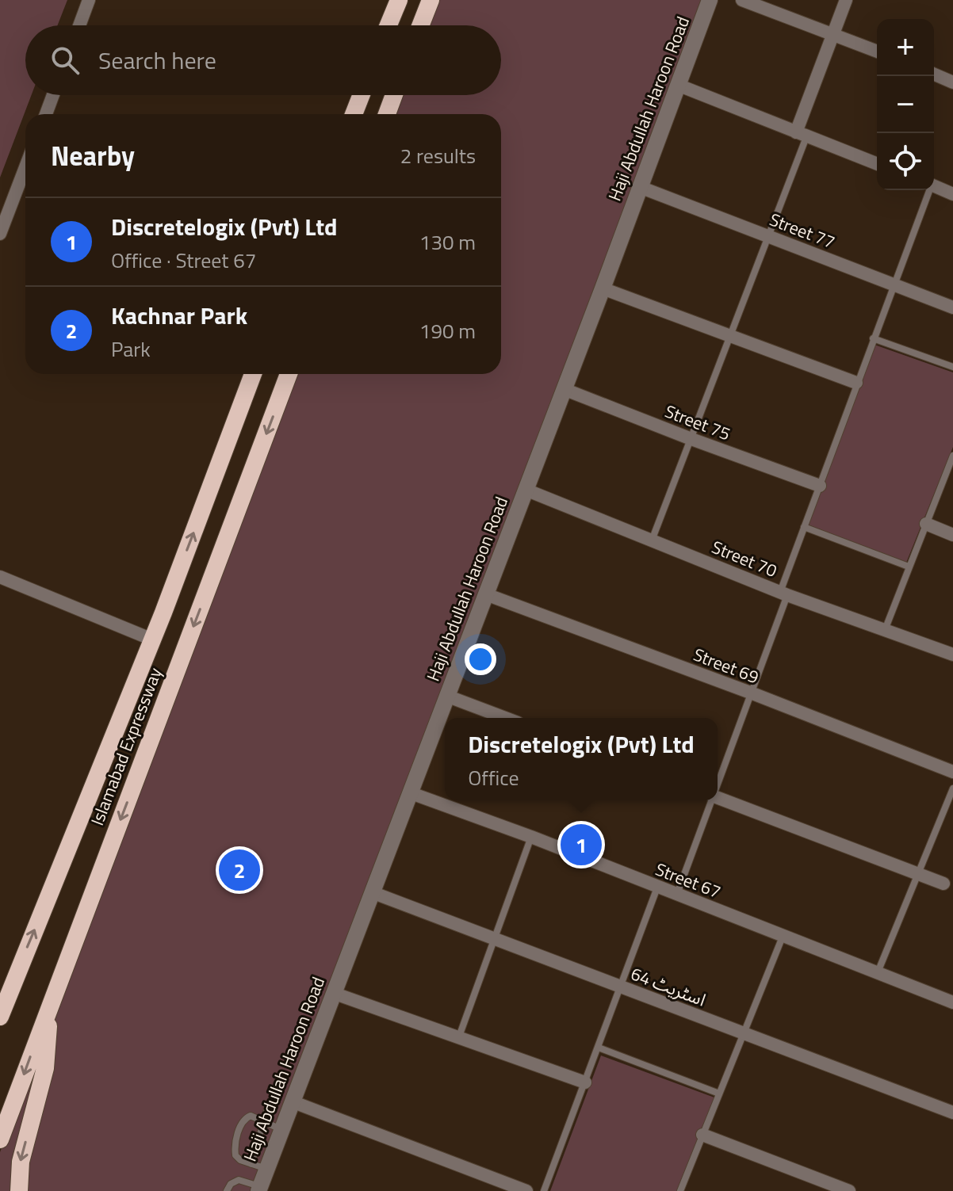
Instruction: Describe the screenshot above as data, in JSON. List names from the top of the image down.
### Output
{
  "streets": {
    "highway": ["Islamabad Expressway"],
    "street": [
      "Haji Abdullah Haroon Road",
      "Street 77",
      "Street 75",
      "Street 70",
      "Street 69",
      "Street 67",
      "اسٹریٹ 64"
    ]
  },
  "crossings": [
    ["Haji Abdullah Haroon Road", "Street 77"],
    ["Haji Abdullah Haroon Road", "Street 75"],
    ["Haji Abdullah Haroon Road", "Street 70"],
    ["Haji Abdullah Haroon Road", "Street 69"],
    ["Haji Abdullah Haroon Road", "Street 67"],
    ["Haji Abdullah Haroon Road", "اسٹریٹ 64"]
  ],
  "page": {
    "map_buttons": ["+", "−"],
    "search": "Search here",
    "heading": ["Nearby", "2 results"],
    "list": [
      {
        "mark": "1",
        "name": "Discretelogix (Pvt) Ltd",
        "note": "Office · Street 67",
        "value": "130 m"
      },
      {
        "mark": "2",
        "name": "Kachnar Park",
        "note": "Park",
        "value": "190 m"
      }
    ],
    "popup": ["Discretelogix (Pvt) Ltd", "Office"],
    "pins": ["1", "2"]
  }
}
